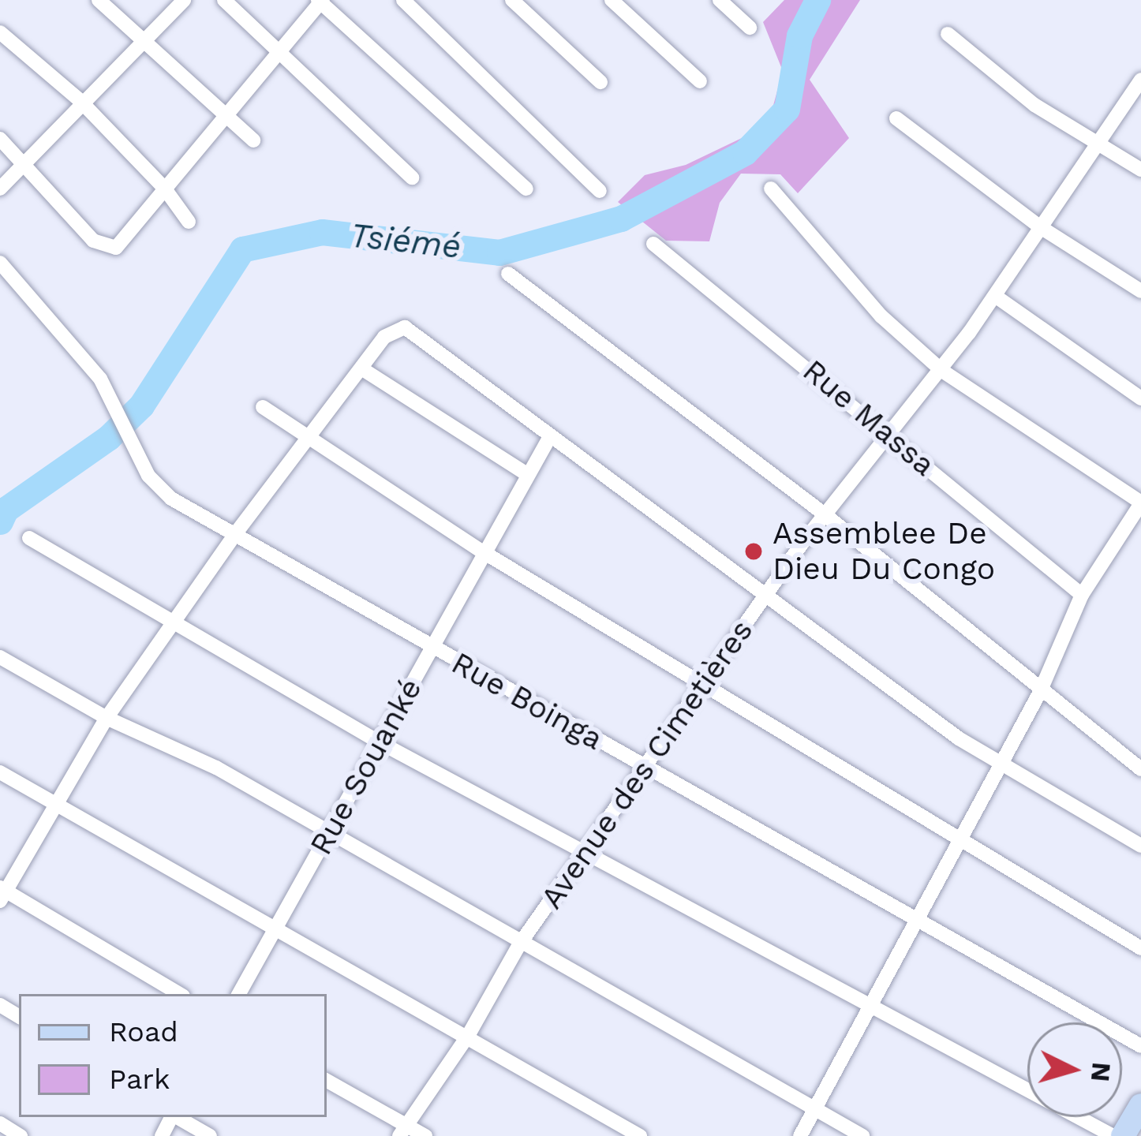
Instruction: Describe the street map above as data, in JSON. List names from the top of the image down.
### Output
{
  "streets": {
    "street": [
      "Rue Massa",
      "Rue Boinga",
      "Avenue des Cimetières",
      "Rue Souanké"
    ]
  },
  "crossings": [
    ["Rue Massa", "Avenue des Cimetières"],
    ["Rue Boinga", "Avenue des Cimetières"],
    ["Rue Boinga", "Rue Souanké"]
  ],
  "water": ["Tsiémé"],
  "places": ["Assemblee De Dieu Du Congo"],
  "legend": ["Road", "Park"],
  "north": "right"
}
